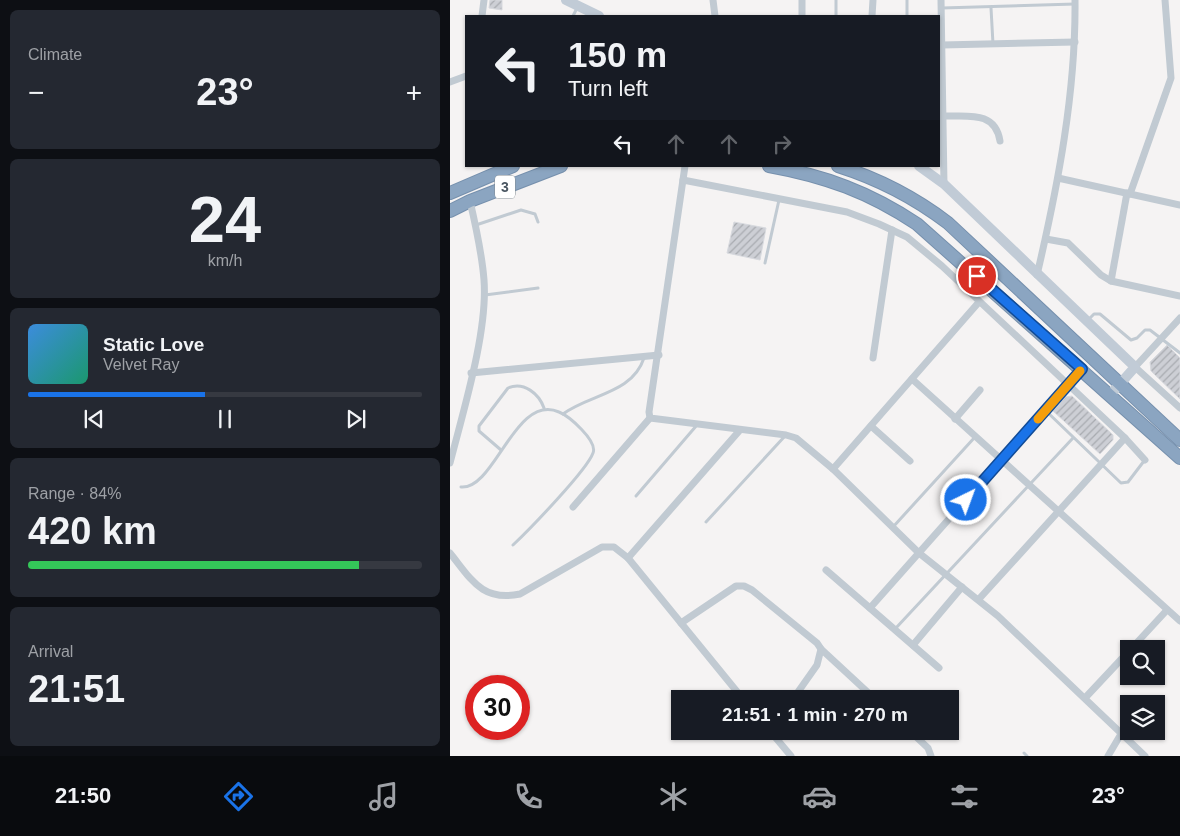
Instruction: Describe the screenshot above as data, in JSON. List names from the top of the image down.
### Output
{
  "streets": {
    "highway": ["3"]
  },
  "page": {
    "tile": [
      "Climate",
      ["24", "km/h"],
      ["Range · 84%", "420 km"],
      ["Arrival", "21:51"]
    ],
    "turn": ["150 m", "Turn left"],
    "heat": ["−", "23°", "+"],
    "song": ["Static Love", "Velvet Ray"],
    "limit": "30",
    "trip": "21:51 · 1 min · 270 m",
    "tabs": ["21:50", "23°"]
  }
}
